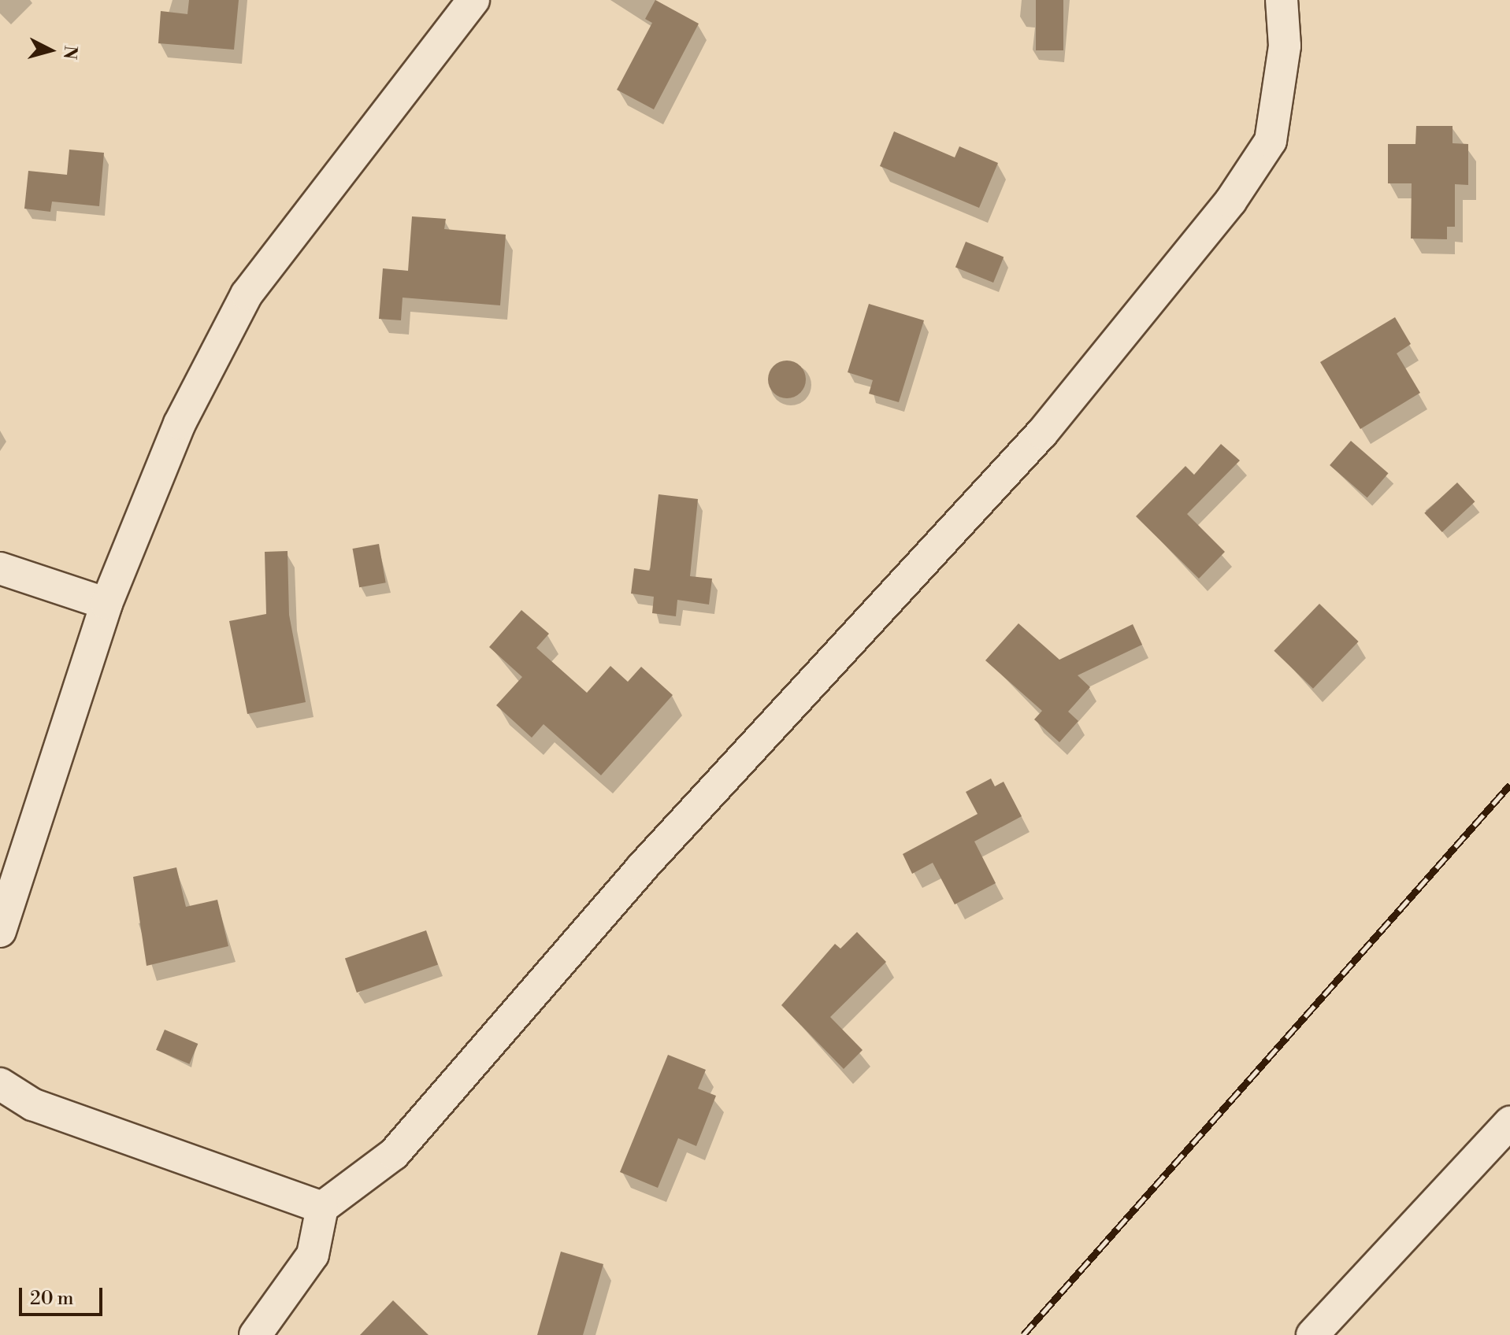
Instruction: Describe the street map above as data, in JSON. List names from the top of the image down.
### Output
{
  "scale_bar": "20 m",
  "north": "right"
}
